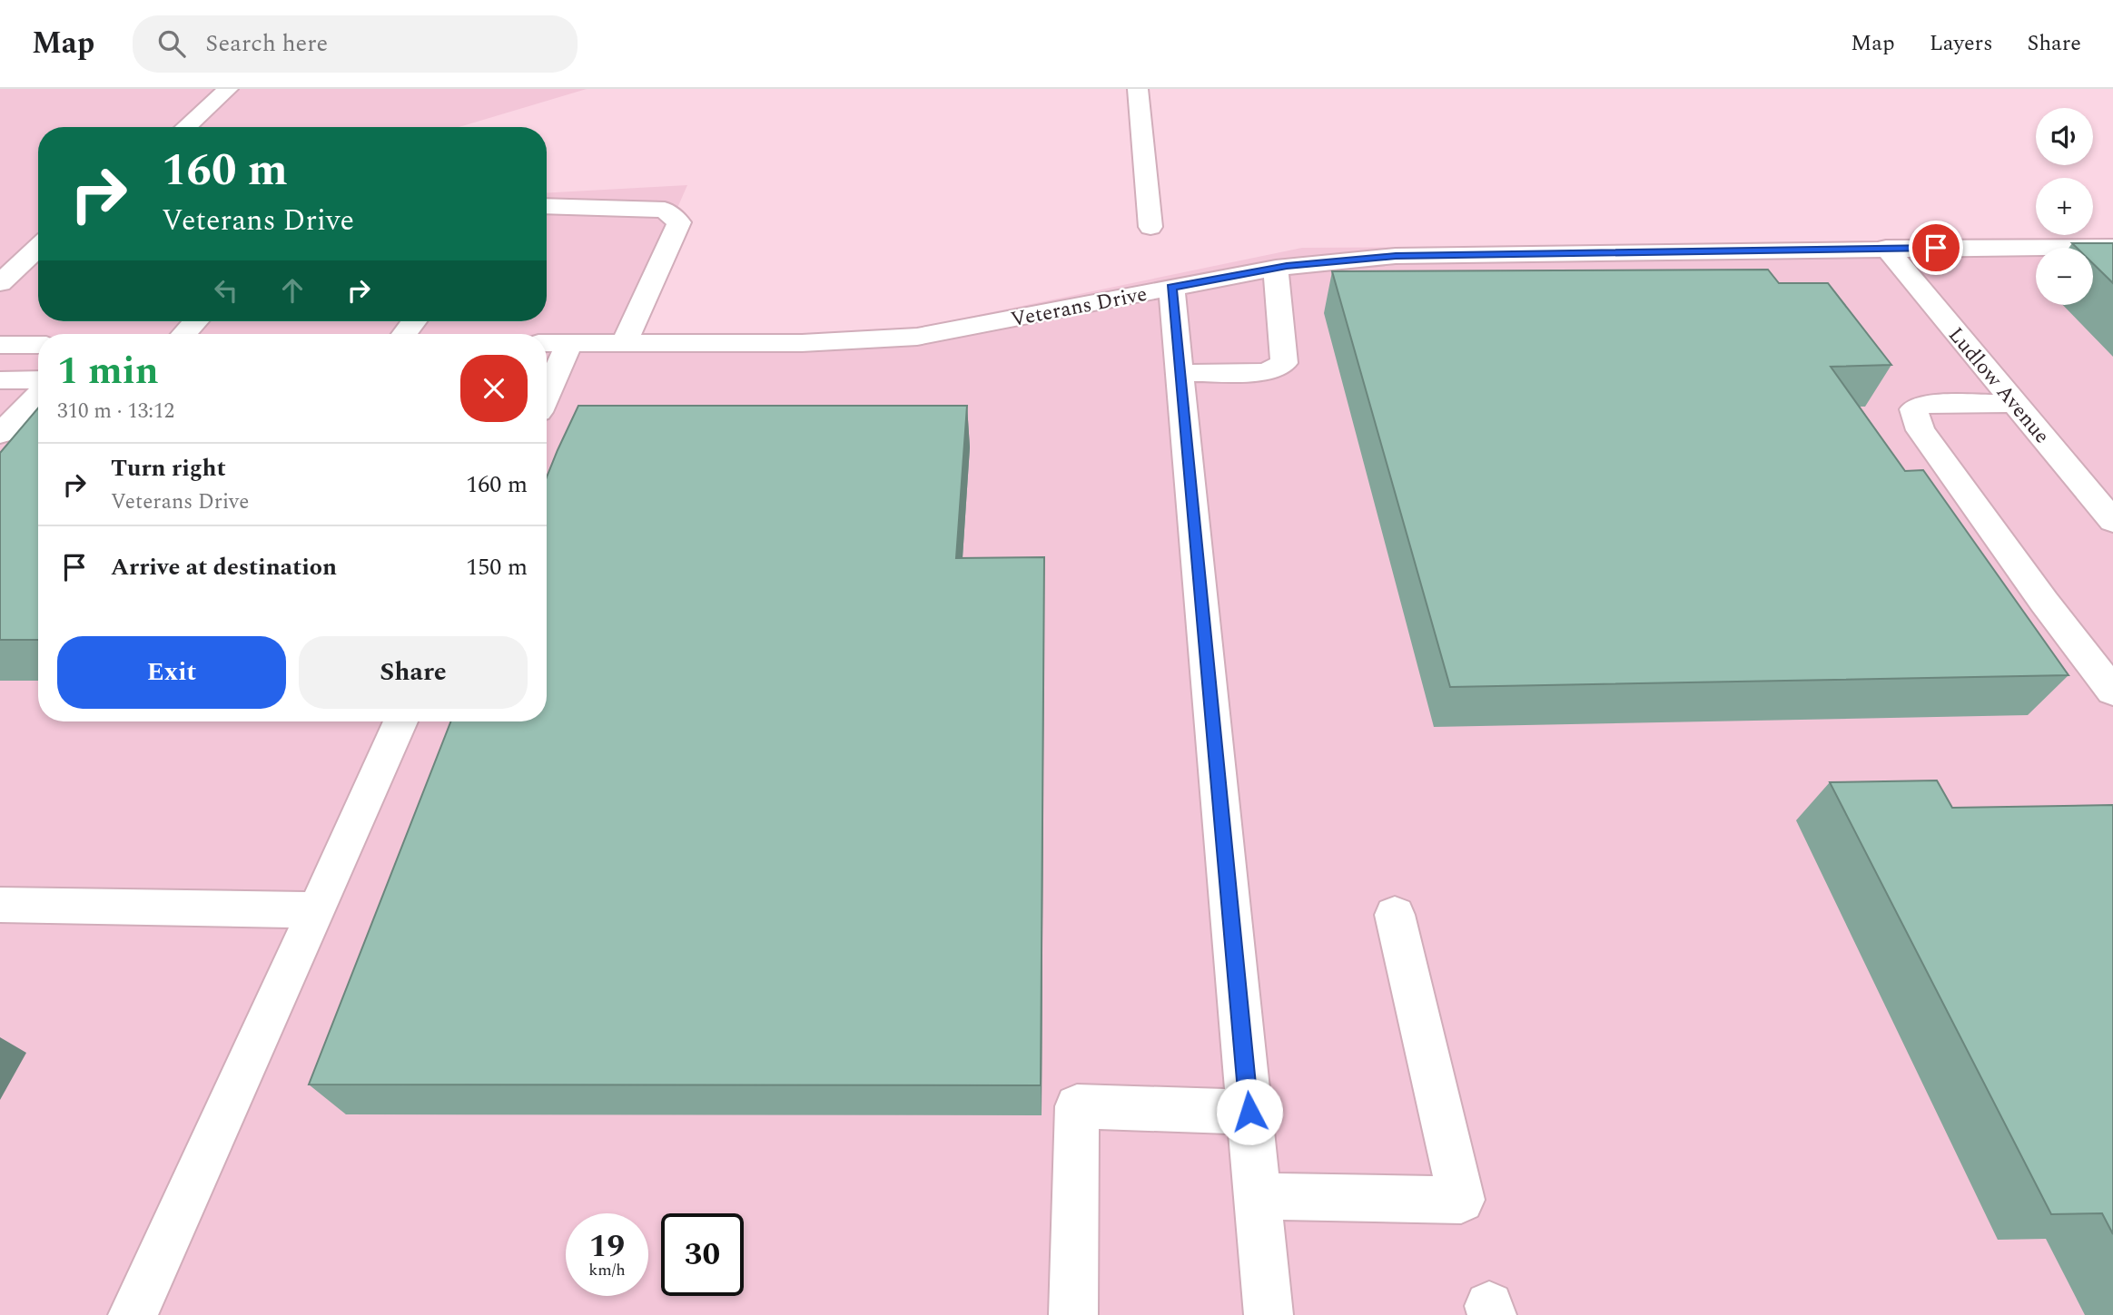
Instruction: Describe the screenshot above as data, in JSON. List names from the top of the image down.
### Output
{
  "streets": {
    "street": ["Veterans Drive", "Ludlow Avenue"]
  },
  "crossings": [
    ["Veterans Drive", "Ludlow Avenue"]
  ],
  "page": {
    "header": "Map",
    "search": "Search here",
    "nav": ["Map", "Layers", "Share"],
    "map_buttons": ["+", "−"],
    "turn": ["160 m", "Veterans Drive"],
    "heading": ["1 min", "310 m · 13:12"],
    "list": [
      {
        "name": "Turn right",
        "note": "Veterans Drive",
        "value": "160 m"
      },
      {
        "name": "Arrive at destination",
        "value": "150 m"
      }
    ],
    "buttons": ["Exit", "Share"],
    "speed": "19 km/h",
    "limit": "30"
  }
}
